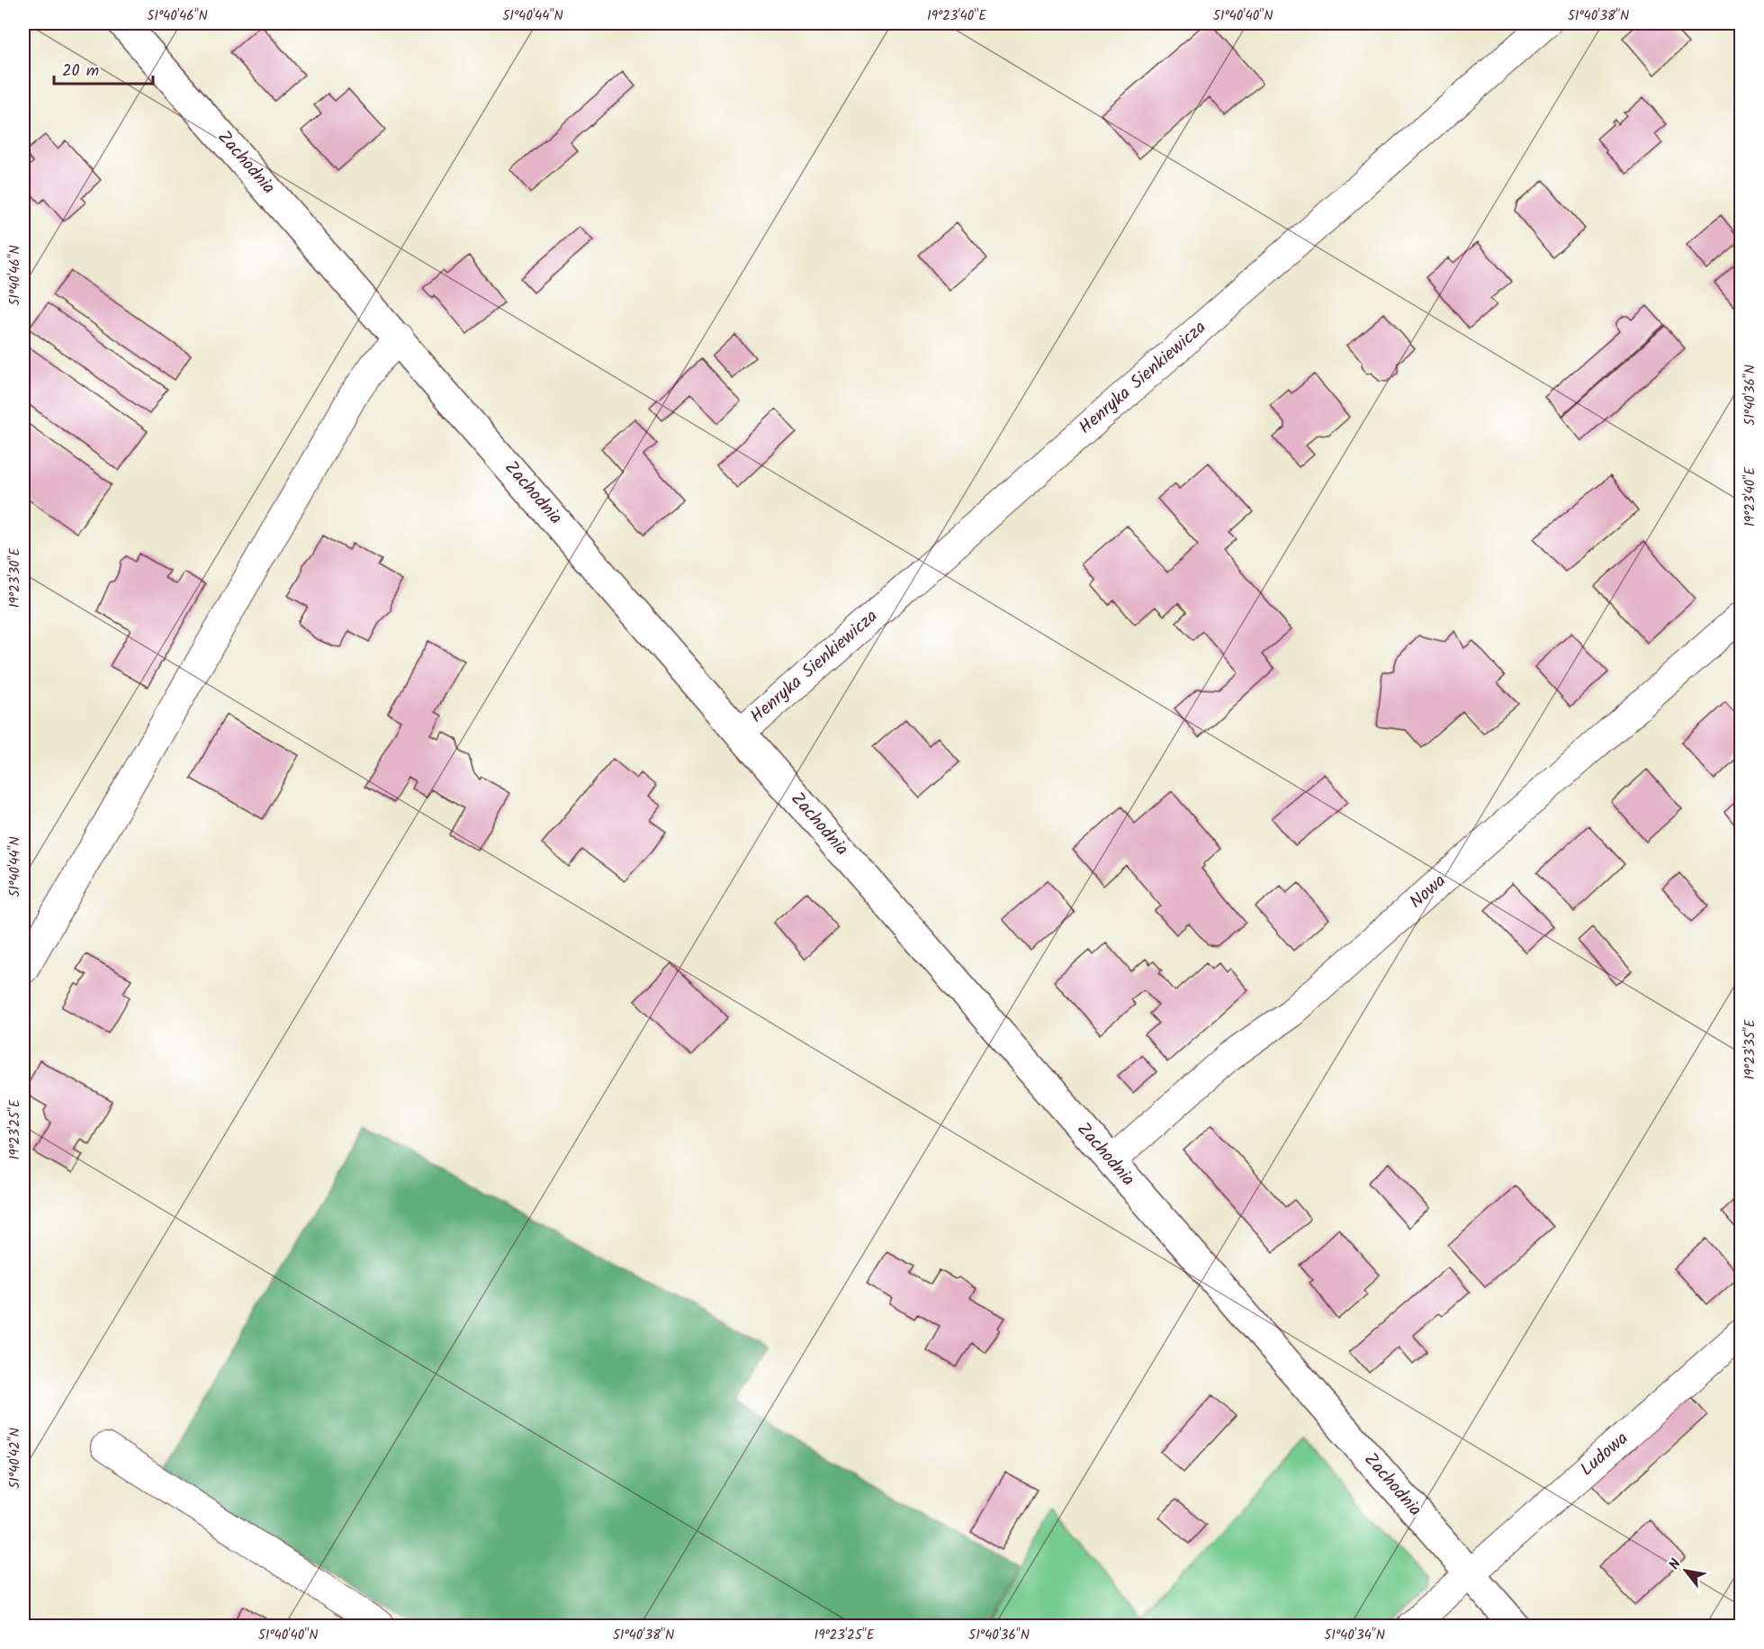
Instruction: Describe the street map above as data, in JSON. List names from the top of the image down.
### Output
{
  "streets": {
    "street": [
      "Zachodnia",
      "Henryka Sienkiewicza",
      "Nowa",
      "Ludowa"
    ]
  },
  "crossings": [
    ["Zachodnia", "Henryka Sienkiewicza"],
    ["Zachodnia", "Nowa"],
    ["Zachodnia", "Ludowa"]
  ],
  "scale_bar": "20 m",
  "north": "top left",
  "coordinates": [
    "51°40'46\"N",
    "51°40'44\"N",
    "19°23'40\"E",
    "51°40'40\"N",
    "51°40'38\"N",
    "51°40'36\"N",
    "19°23'30\"E",
    "19°23'35\"E",
    "19°23'25\"E",
    "51°40'42\"N",
    "51°40'34\"N"
  ]
}
